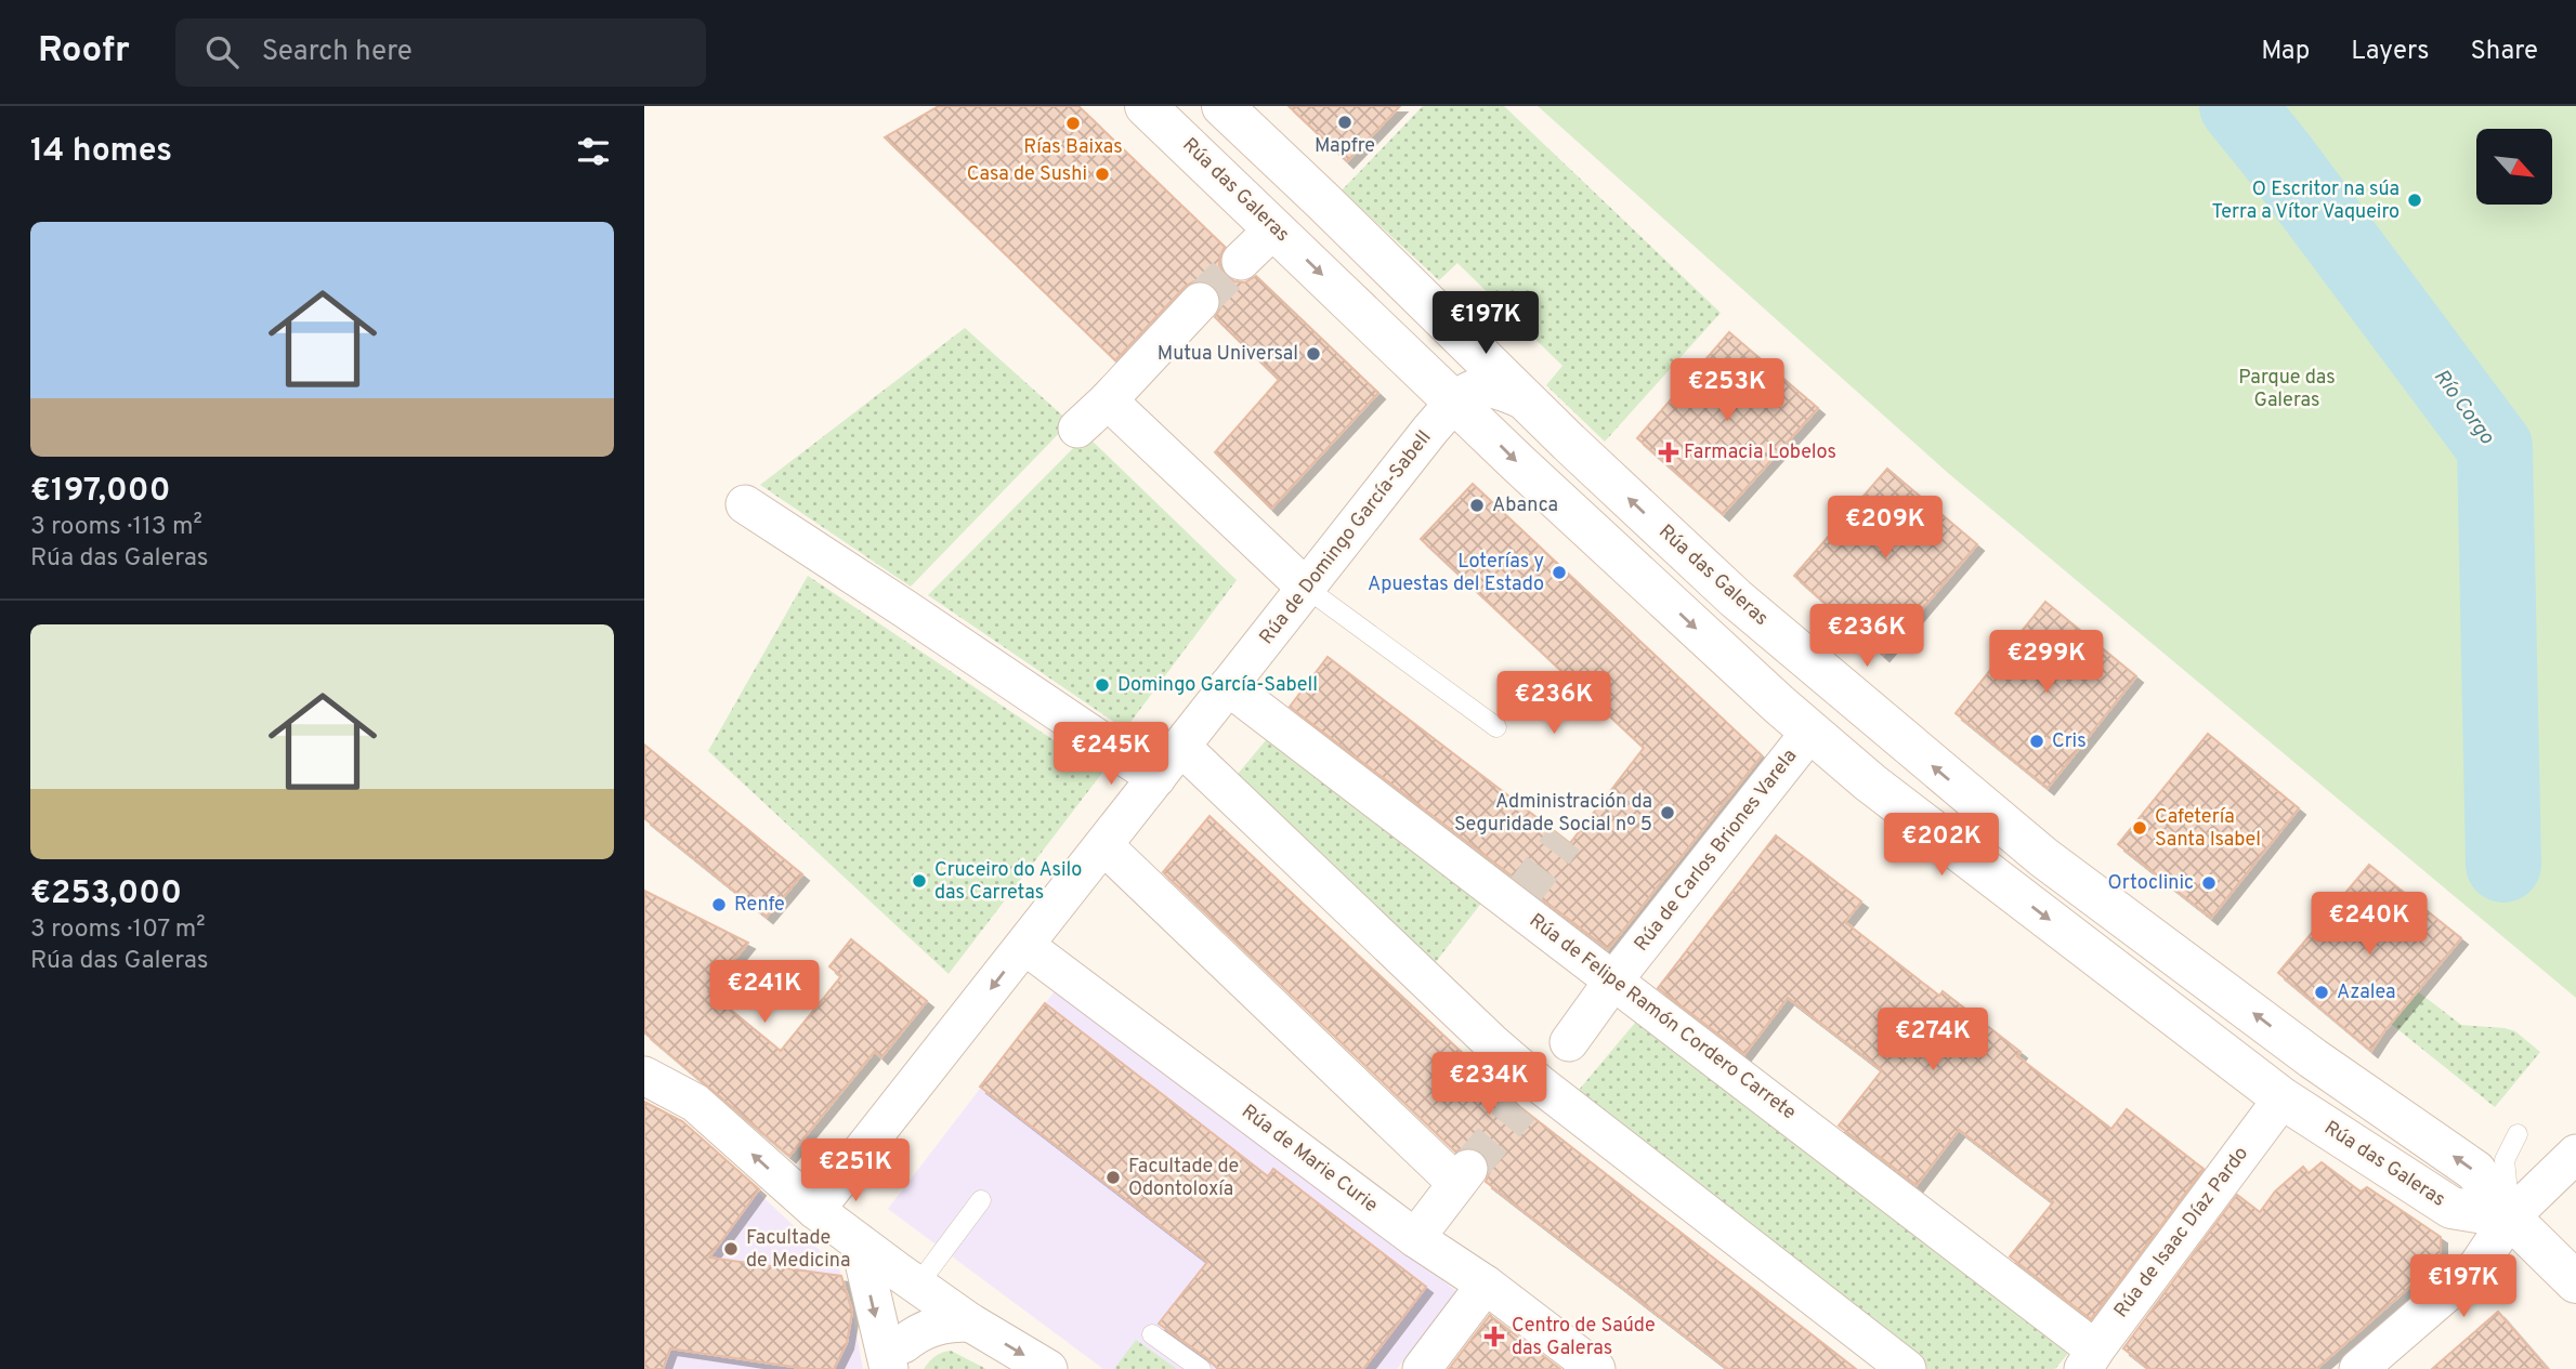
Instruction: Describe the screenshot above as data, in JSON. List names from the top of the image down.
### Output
{
  "streets": {
    "main road": ["Rúa das Galeras"],
    "street": [
      "Rúa de Domingo García-Sabell",
      "Rúa de Carlos Briones Varela",
      "Rúa de Felipe Ramón Cordero Carrete",
      "Rúa de Marie Curie",
      "Rúa de Isaac Díaz Pardo"
    ]
  },
  "crossings": [
    ["Rúa das Galeras", "Rúa de Domingo García-Sabell"],
    ["Rúa das Galeras", "Rúa de Carlos Briones Varela"],
    ["Rúa das Galeras", "Rúa de Isaac Díaz Pardo"],
    ["Rúa de Domingo García-Sabell", "Rúa de Felipe Ramón Cordero Carrete"],
    ["Rúa de Domingo García-Sabell", "Rúa de Marie Curie"],
    ["Rúa de Carlos Briones Varela", "Rúa de Felipe Ramón Cordero Carrete"],
    ["Rúa de Felipe Ramón Cordero Carrete", "Rúa de Isaac Díaz Pardo"]
  ],
  "water": ["Río Corgo"],
  "parks": ["Parque das Galeras"],
  "places": {
    "other": [
      "Mapfre",
      "Rías Baixas",
      "Casa de Sushi",
      "O Escritor na súa Terra a Vítor Vaqueiro",
      "Mutua Universal",
      "Abanca",
      "Loterías y Apuestas del Estado",
      "Domingo García-Sabell",
      "Cris",
      "Administración da Seguridade Social nº 5",
      "Cafetería Santa Isabel",
      "Cruceiro do Asilo das Carretas",
      "Ortoclinic",
      "Renfe",
      "Azalea",
      "Facultade de Odontoloxía",
      "Facultade de Medicina"
    ],
    "health": ["Farmacia Lobelos", "Centro de Saúde das Galeras"]
  },
  "north": "bottom right",
  "page": {
    "header": "Roofr",
    "search": "Search here",
    "nav": ["Map", "Layers", "Share"],
    "heading": "14 homes",
    "list": [
      {
        "name": "€197,000",
        "note": "3 rooms · 113 m² · Rúa das Galeras"
      },
      {
        "name": "€253,000",
        "note": "3 rooms · 107 m² · Rúa das Galeras"
      }
    ],
    "price": [
      "€197K",
      "€253K",
      "€209K",
      "€236K",
      "€299K",
      "€236K",
      "€245K",
      "€202K",
      "€240K",
      "€241K",
      "€274K",
      "€234K",
      "€251K",
      "€197K"
    ]
  }
}
